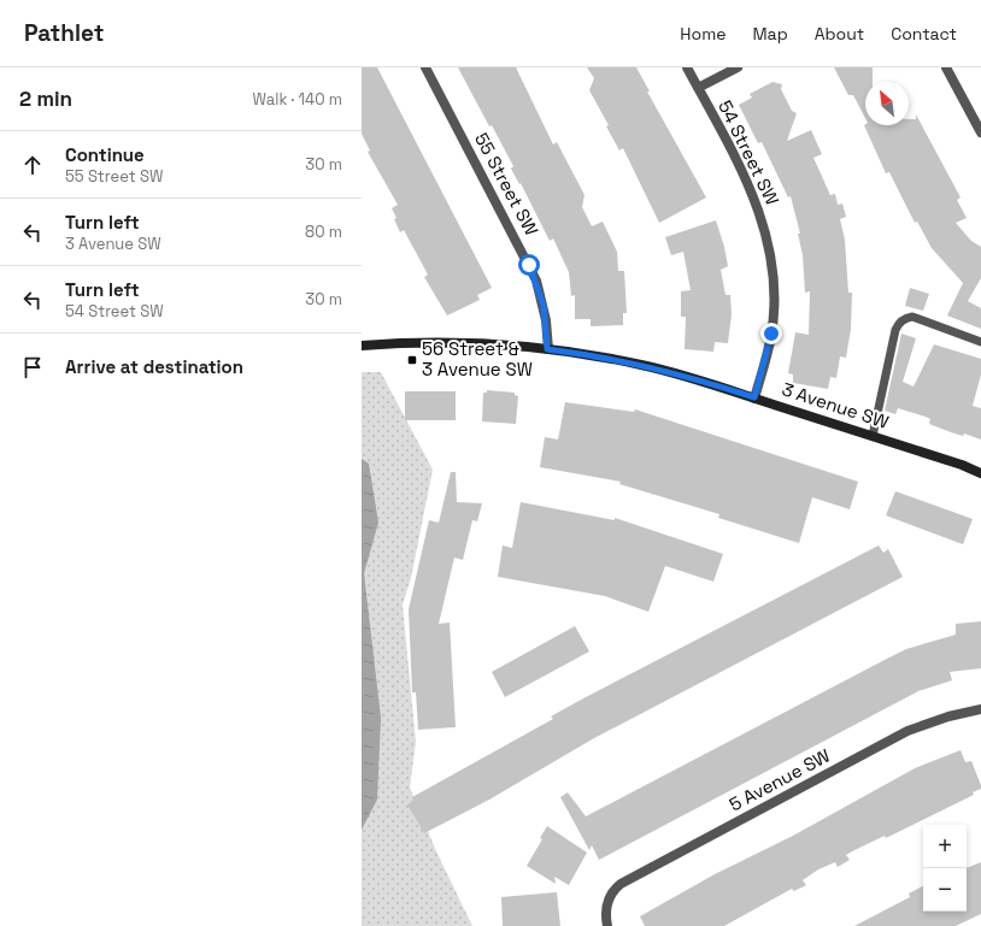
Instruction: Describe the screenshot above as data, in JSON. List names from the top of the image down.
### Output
{
  "streets": {
    "street": [
      "54 Street SW",
      "55 Street SW",
      "3 Avenue SW",
      "5 Avenue SW"
    ]
  },
  "crossings": [
    ["54 Street SW", "3 Avenue SW"],
    ["55 Street SW", "3 Avenue SW"]
  ],
  "places": {
    "transit": ["56 Street & 3 Avenue SW"]
  },
  "north": "top left",
  "page": {
    "header": "Pathlet",
    "nav": [
      "Home",
      "Map",
      "About",
      "Contact"
    ],
    "heading": ["2 min", "Walk · 140 m"],
    "list": [
      ["Continue", "55 Street SW", "30 m"],
      ["Turn left", "3 Avenue SW", "80 m"],
      ["Turn left", "54 Street SW", "30 m"],
      "Arrive at destination"
    ],
    "map_buttons": ["+", "−"]
  }
}
